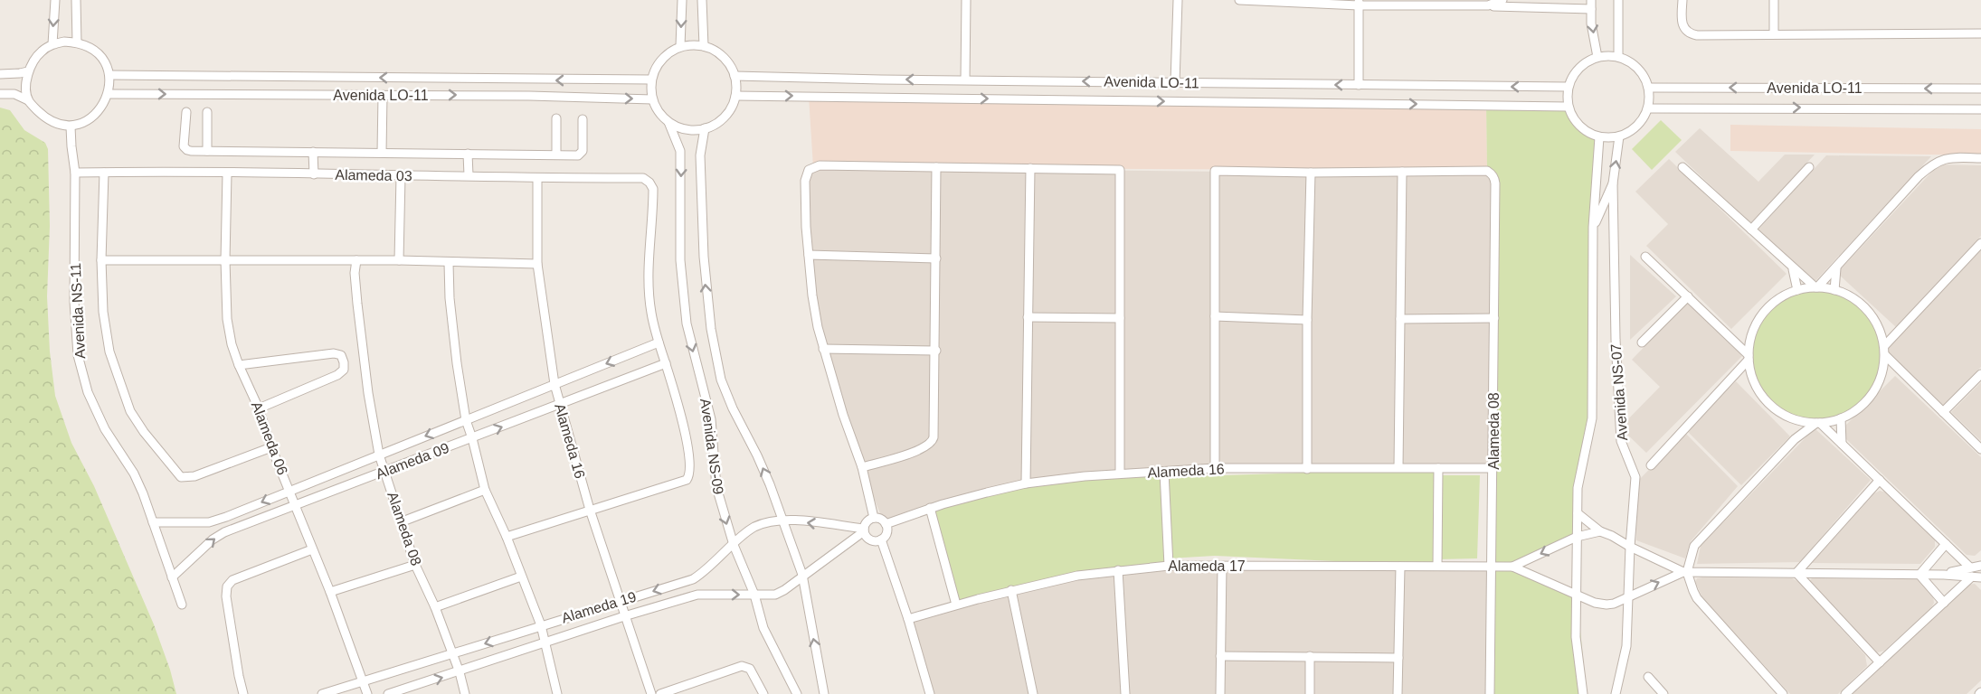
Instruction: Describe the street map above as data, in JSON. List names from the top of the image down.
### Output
{
  "streets": {
    "street": [
      "Avenida LO-11",
      "Alameda 03",
      "Avenida NS-11",
      "Avenida NS-07",
      "Alameda 08",
      "Alameda 06",
      "Alameda 16",
      "Avenida NS-09",
      "Alameda 09",
      "Alameda 17",
      "Alameda 19"
    ]
  },
  "crossings": [
    ["Avenida LO-11", "Avenida NS-11"],
    ["Avenida LO-11", "Avenida NS-07"],
    ["Avenida LO-11", "Avenida NS-09"],
    ["Alameda 03", "Avenida NS-11"],
    ["Alameda 03", "Alameda 06"],
    ["Alameda 03", "Alameda 16"],
    ["Alameda 03", "Alameda 09"],
    ["Avenida NS-11", "Alameda 09"],
    ["Alameda 08", "Alameda 16"],
    ["Alameda 08", "Alameda 09"],
    ["Alameda 08", "Alameda 17"],
    ["Alameda 08", "Alameda 19"],
    ["Alameda 06", "Alameda 09"],
    ["Alameda 06", "Alameda 19"],
    ["Alameda 16", "Alameda 09"],
    ["Alameda 16", "Alameda 19"],
    ["Avenida NS-09", "Alameda 19"]
  ]
}
